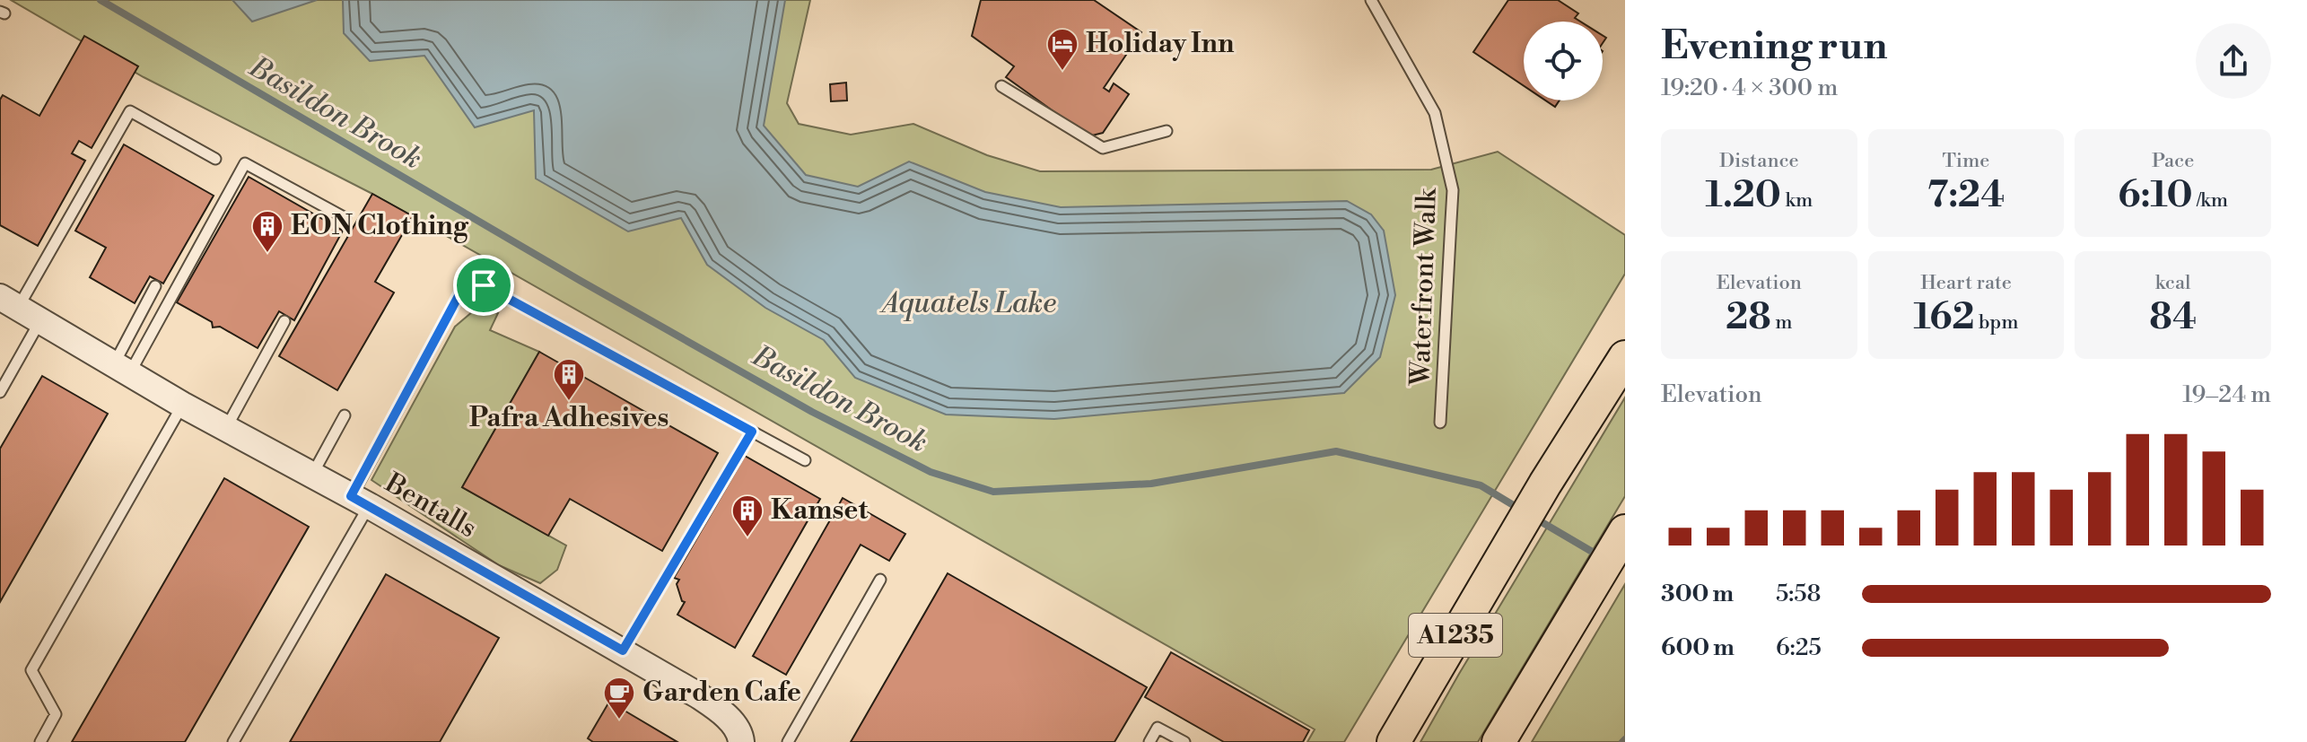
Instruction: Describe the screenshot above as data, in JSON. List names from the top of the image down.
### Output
{
  "streets": {
    "main road": ["A1235"],
    "street": ["Bentalls"],
    "lane": ["Waterfront Walk"]
  },
  "water": ["Basildon Brook", "Aquatels Lake"],
  "places": {
    "hotel": ["Holiday Inn"],
    "building": ["EON Clothing", "Pafra Adhesives", "Kamset"],
    "cafe": ["Garden Cafe"]
  },
  "page": {
    "heading": ["Evening run", "19:20 · 4 × 300 m"],
    "stats": [
      ["Distance", "1.20 km"],
      ["Time", "7:24"],
      ["Pace", "6:10 /km"],
      ["Elevation", "28 m"],
      ["Heart rate", "162 bpm"],
      ["kcal", "84"]
    ],
    "chart": ["Elevation", "19–24 m"],
    "list": [
      {
        "name": "300 m",
        "note": "5:58"
      },
      {
        "name": "600 m",
        "note": "6:25"
      }
    ]
  }
}
